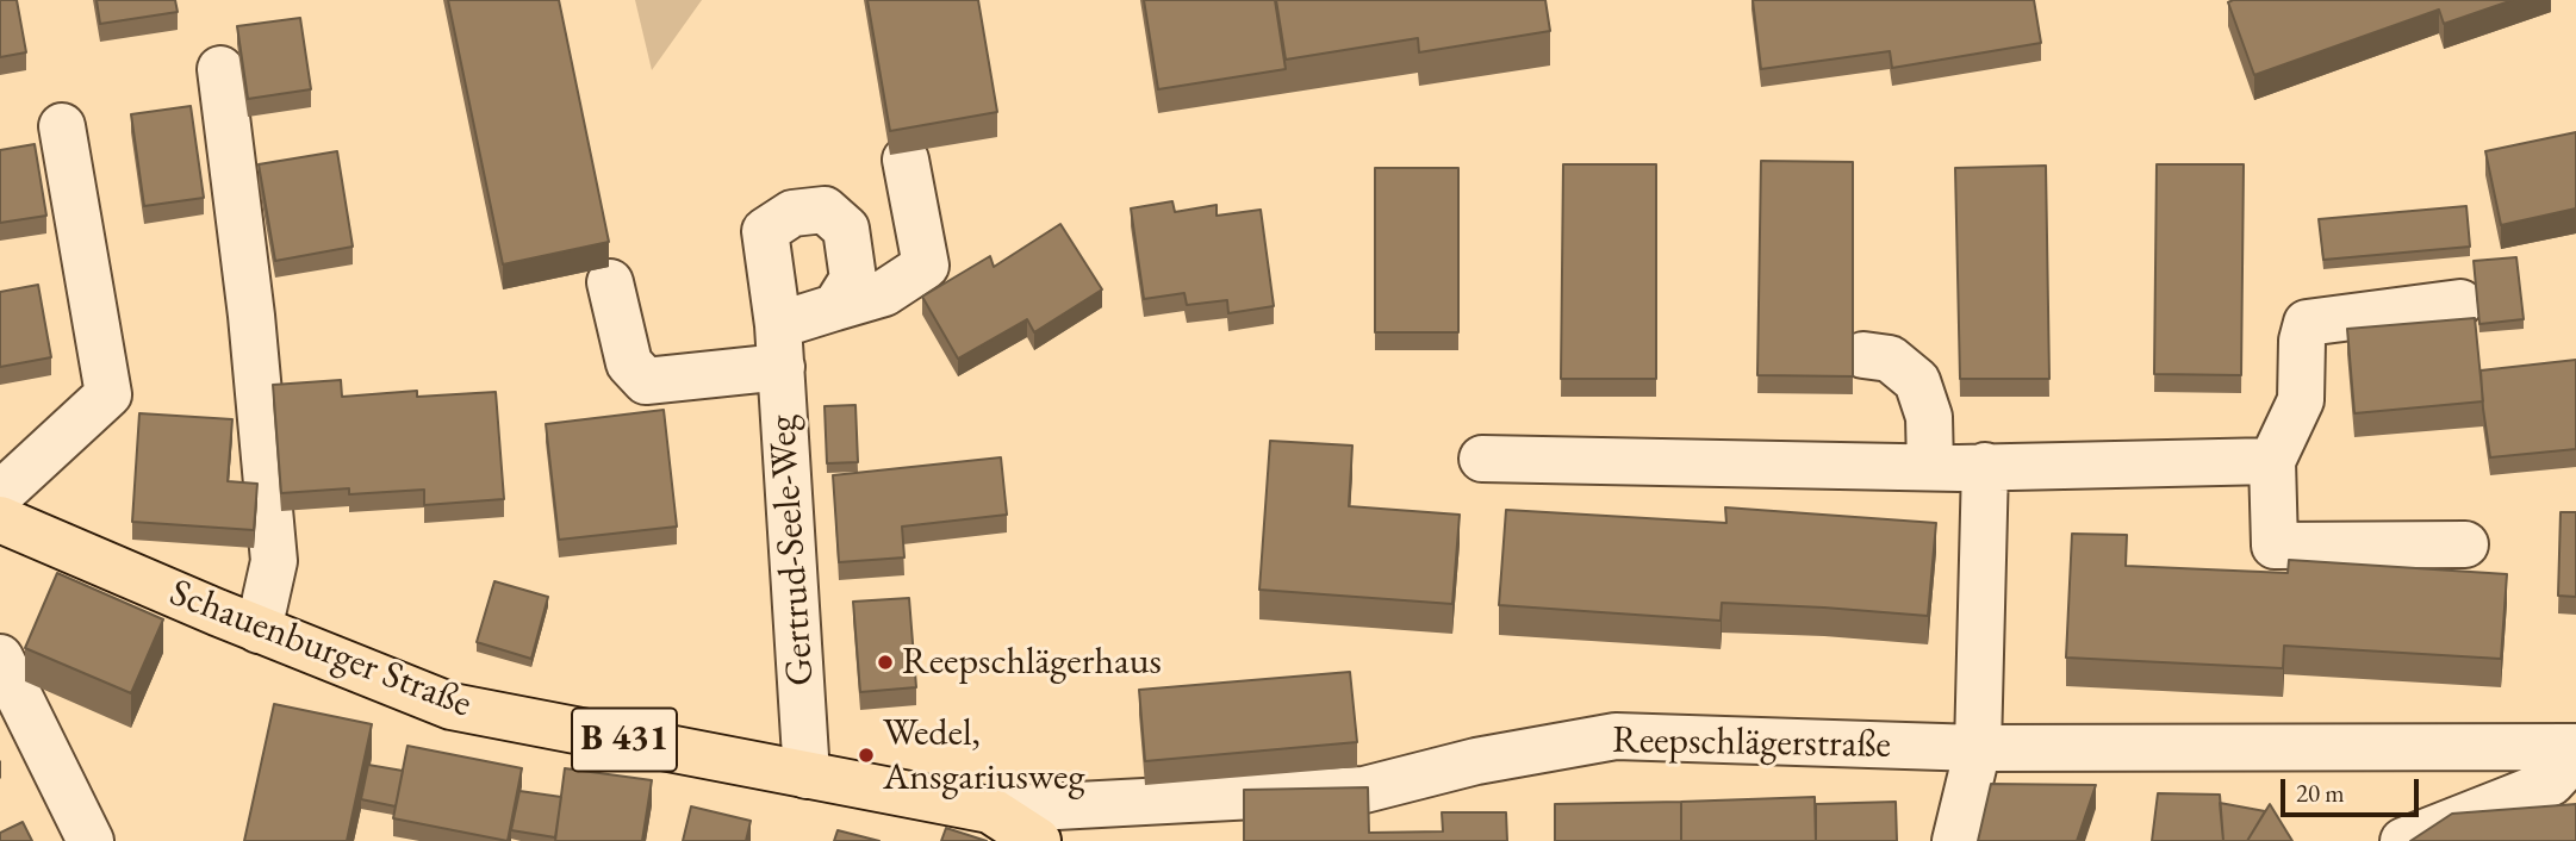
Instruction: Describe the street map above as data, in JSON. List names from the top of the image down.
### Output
{
  "streets": {
    "main road": ["Schauenburger Straße", "B 431"],
    "street": ["Gertrud-Seele-Weg", "Reepschlägerstraße"]
  },
  "crossings": [
    ["Gertrud-Seele-Weg", "Schauenburger Straße"],
    ["Schauenburger Straße", "Reepschlägerstraße"]
  ],
  "places": ["Reepschlägerhaus", "Wedel, Ansgariusweg"],
  "scale_bar": "20 m"
}
